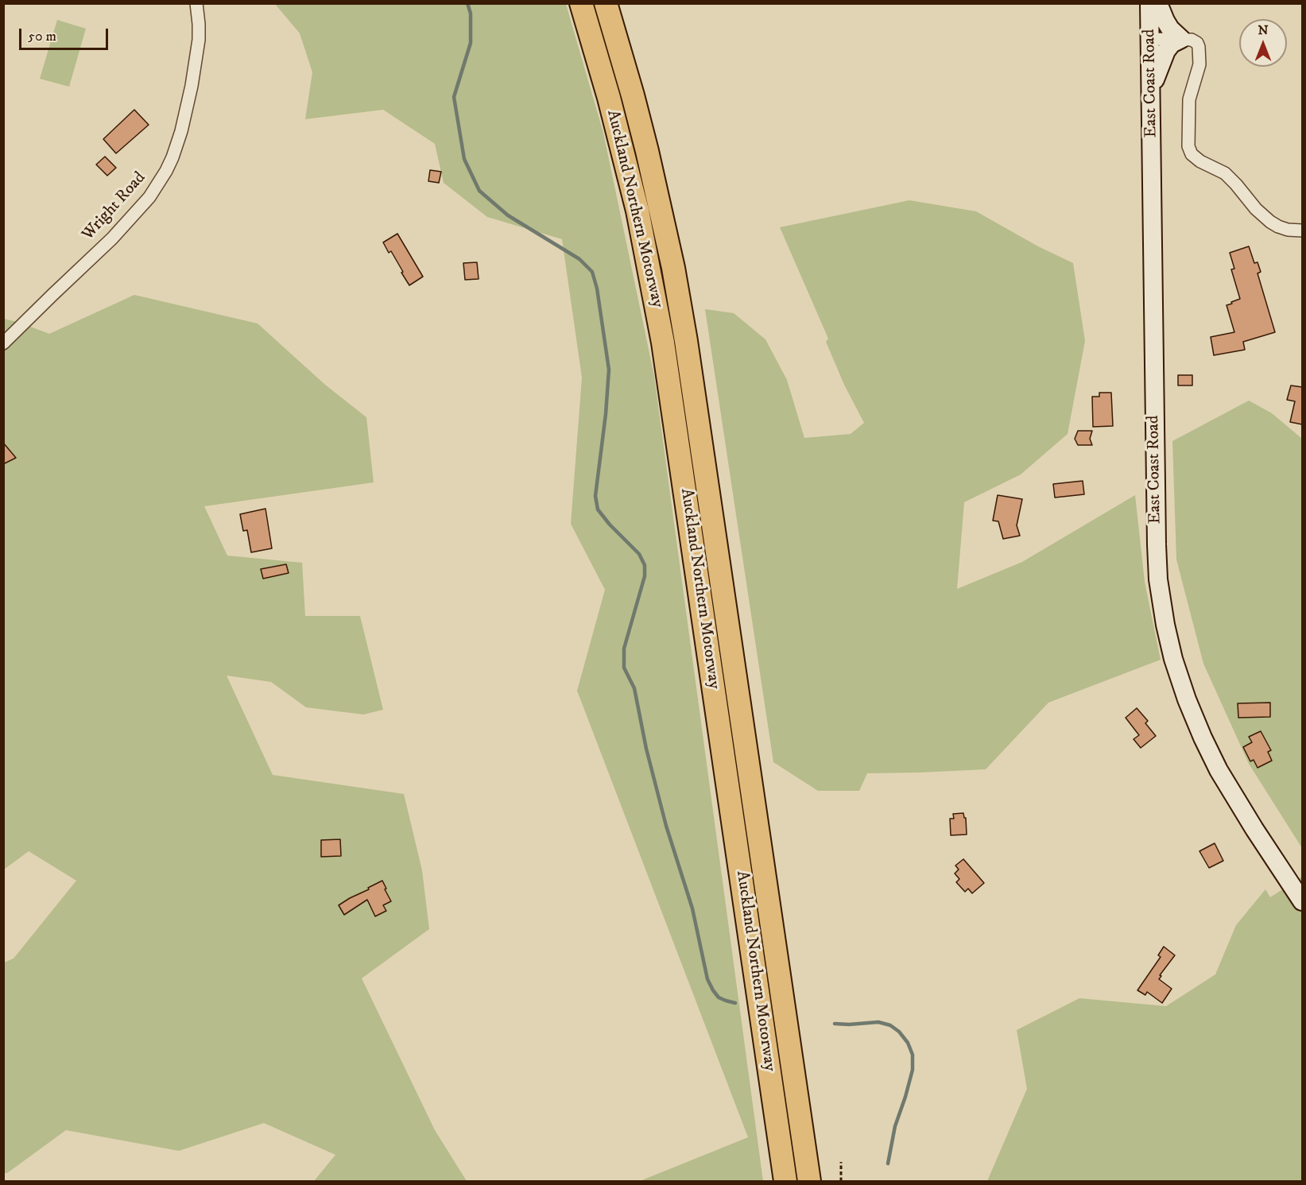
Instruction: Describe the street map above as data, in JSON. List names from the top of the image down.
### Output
{
  "streets": {
    "highway": ["Auckland Northern Motorway"],
    "main road": ["East Coast Road"],
    "street": ["Wright Road"]
  },
  "scale_bar": "50 m",
  "north": "top"
}
